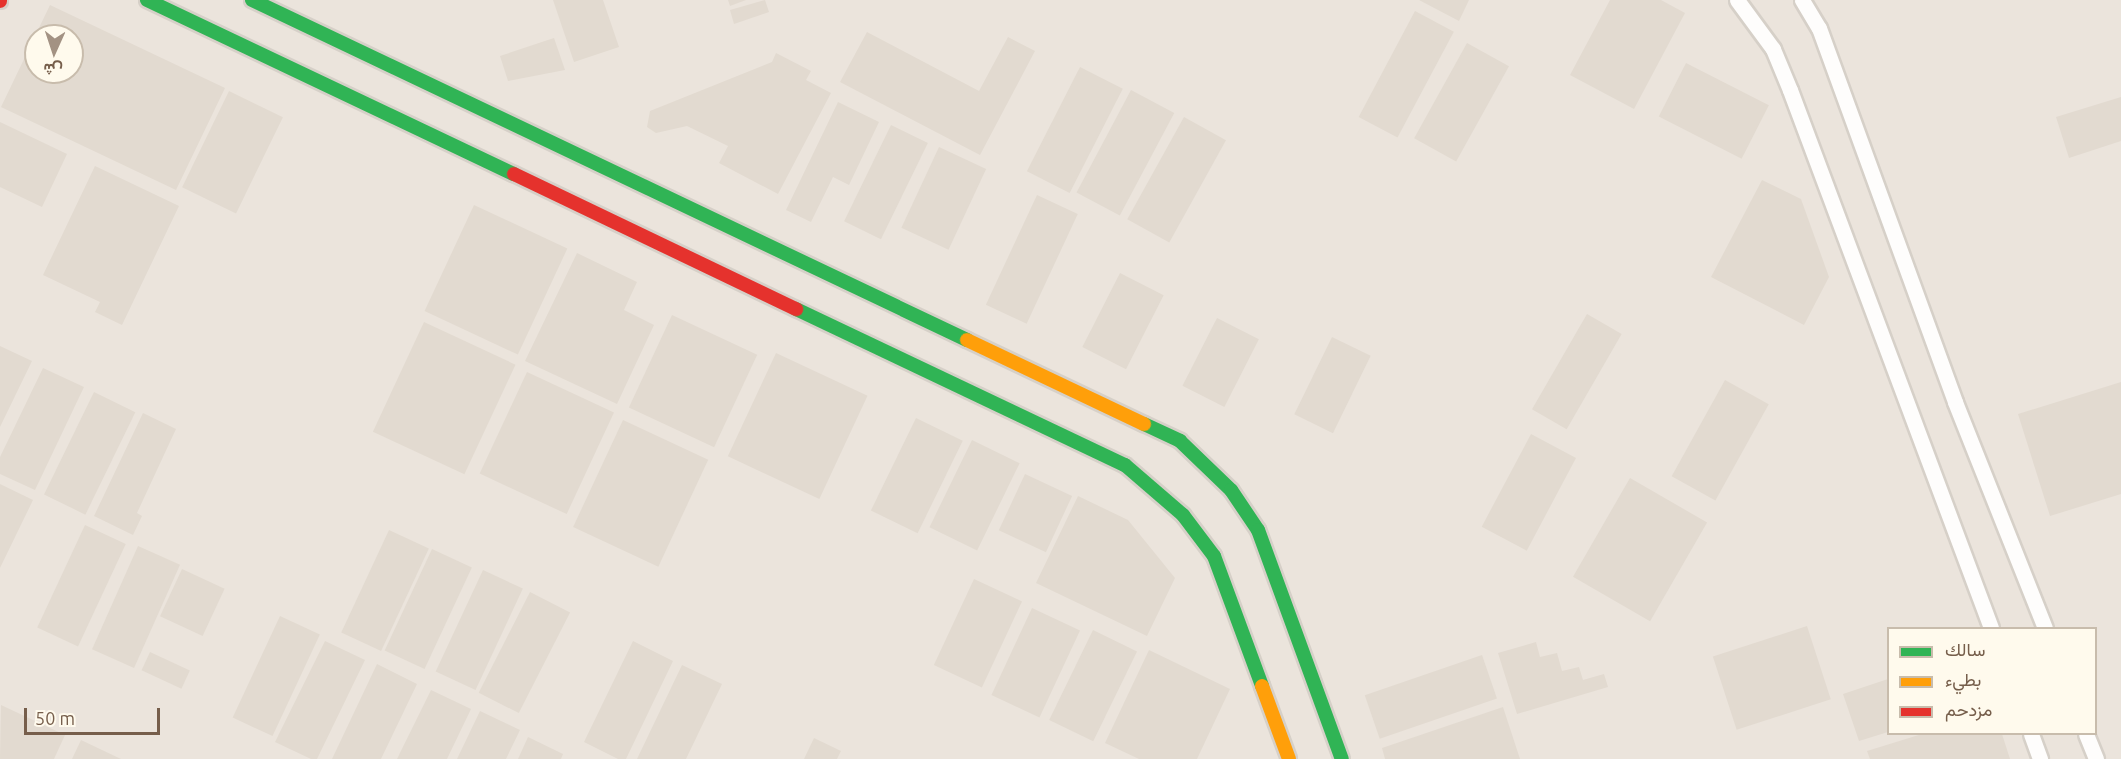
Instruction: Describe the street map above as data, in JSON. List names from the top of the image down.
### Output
{
  "legend": ["سالك", "بطيء", "مزدحم"],
  "scale_bar": "50 m",
  "north": "bottom"
}
